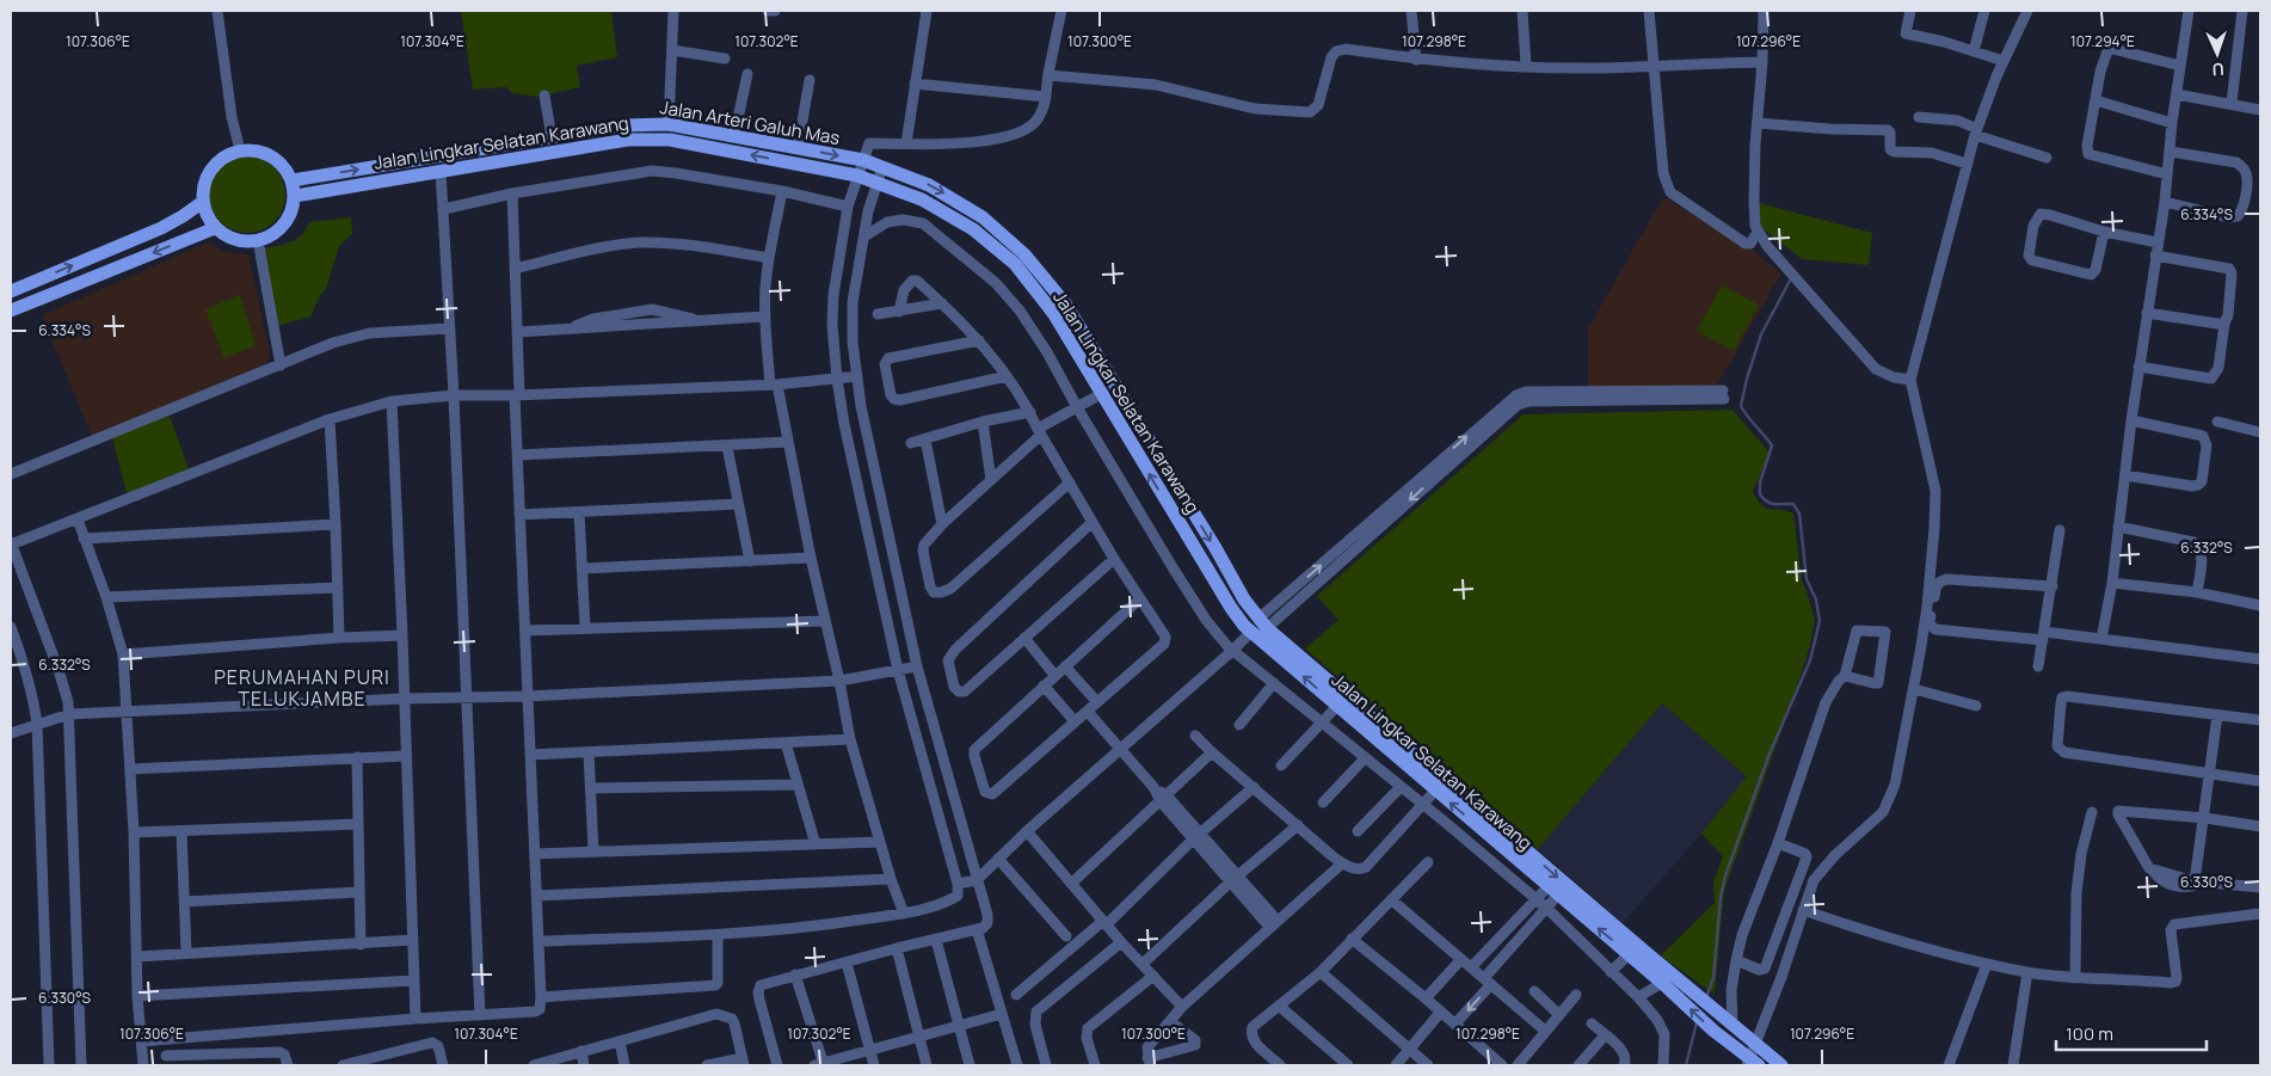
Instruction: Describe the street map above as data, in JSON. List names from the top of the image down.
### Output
{
  "streets": {
    "main road": ["Jalan Arteri Galuh Mas", "Jalan Lingkar Selatan Karawang"]
  },
  "crossings": [
    ["Jalan Arteri Galuh Mas", "Jalan Lingkar Selatan Karawang"]
  ],
  "one_way": ["Jalan Arteri Galuh Mas"],
  "districts": ["PERUMAHAN PURI TELUKJAMBE"],
  "scale_bar": "100 m",
  "north": "bottom",
  "coordinates": [
    "107.306°E",
    "107.304°E",
    "107.302°E",
    "107.300°E",
    "107.298°E",
    "107.296°E",
    "107.294°E",
    "6.334°S",
    "6.332°S",
    "6.330°S"
  ]
}
